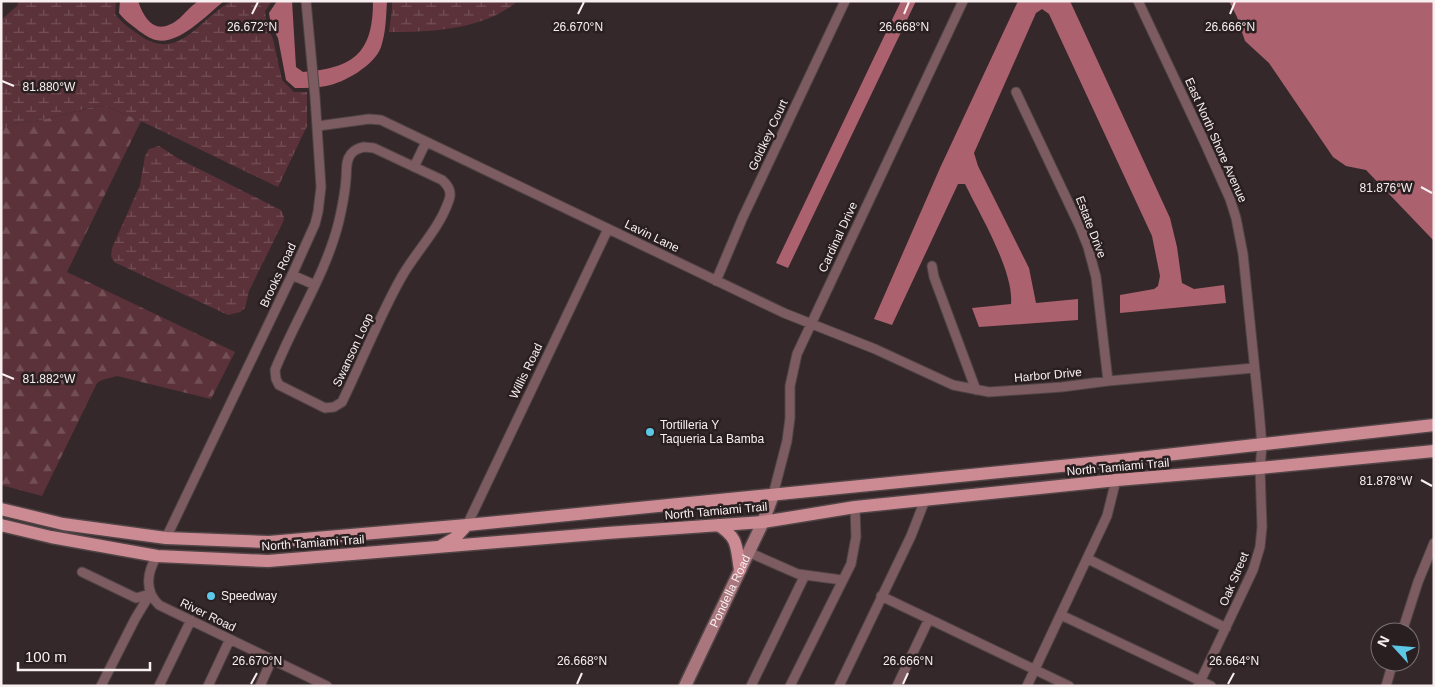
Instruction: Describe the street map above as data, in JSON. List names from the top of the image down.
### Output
{
  "streets": {
    "main road": ["North Tamiami Trail", "Pondella Road"],
    "street": [
      "Goldkey Court",
      "East North Shore Avenue",
      "Estate Drive",
      "Lavin Lane",
      "Cardinal Drive",
      "Brooks Road",
      "Swanson Loop",
      "Willis Road",
      "Harbor Drive",
      "Oak Street",
      "River Road"
    ]
  },
  "crossings": [
    ["Goldkey Court", "Lavin Lane"],
    ["East North Shore Avenue", "Harbor Drive"],
    ["East North Shore Avenue", "North Tamiami Trail"],
    ["East North Shore Avenue", "Oak Street"],
    ["Estate Drive", "Harbor Drive"],
    ["Lavin Lane", "Cardinal Drive"],
    ["Lavin Lane", "Brooks Road"],
    ["Lavin Lane", "Willis Road"],
    ["Lavin Lane", "Harbor Drive"],
    ["Cardinal Drive", "North Tamiami Trail"],
    ["Cardinal Drive", "Pondella Road"],
    ["Brooks Road", "North Tamiami Trail"],
    ["Willis Road", "North Tamiami Trail"],
    ["North Tamiami Trail", "Oak Street"],
    ["North Tamiami Trail", "Pondella Road"]
  ],
  "places": ["Tortilleria Y Taqueria La Bamba", "Speedway"],
  "scale_bar": "100 m",
  "north": "top left",
  "coordinates": [
    "26.672°N",
    "26.670°N",
    "26.668°N",
    "26.666°N",
    "81.880°W",
    "81.876°W",
    "81.882°W",
    "81.878°W",
    "26.664°N"
  ]
}
